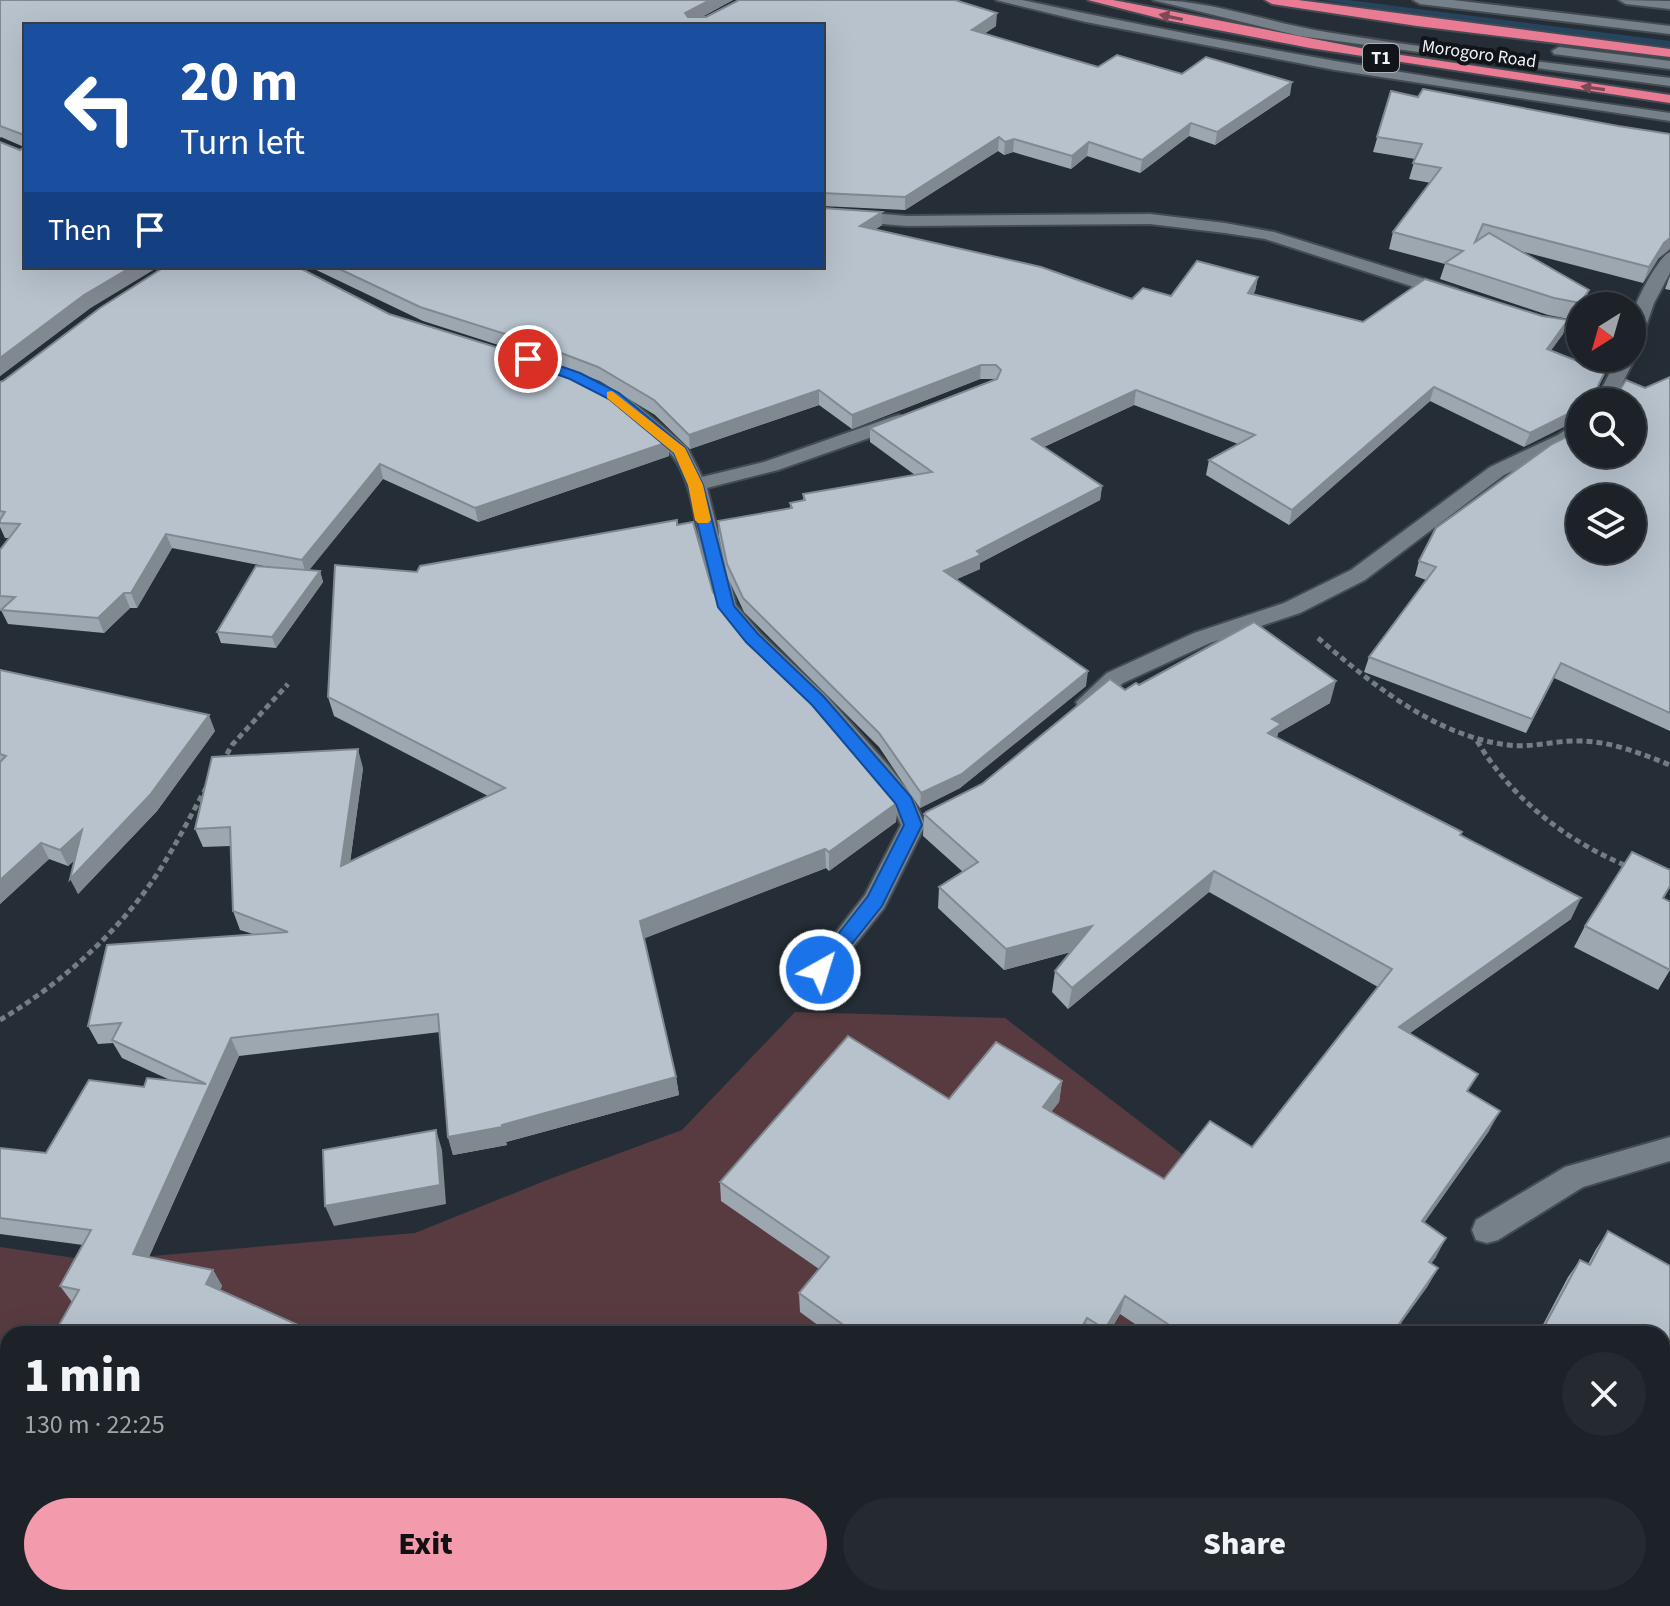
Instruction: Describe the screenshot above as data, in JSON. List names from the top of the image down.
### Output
{
  "streets": {
    "highway": ["Morogoro Road", "T1"]
  },
  "north": "bottom left",
  "page": {
    "turn": ["20 m", "Turn left"],
    "then": "Then",
    "heading": ["1 min", "130 m · 22:25"],
    "buttons": ["Exit", "Share"]
  }
}
